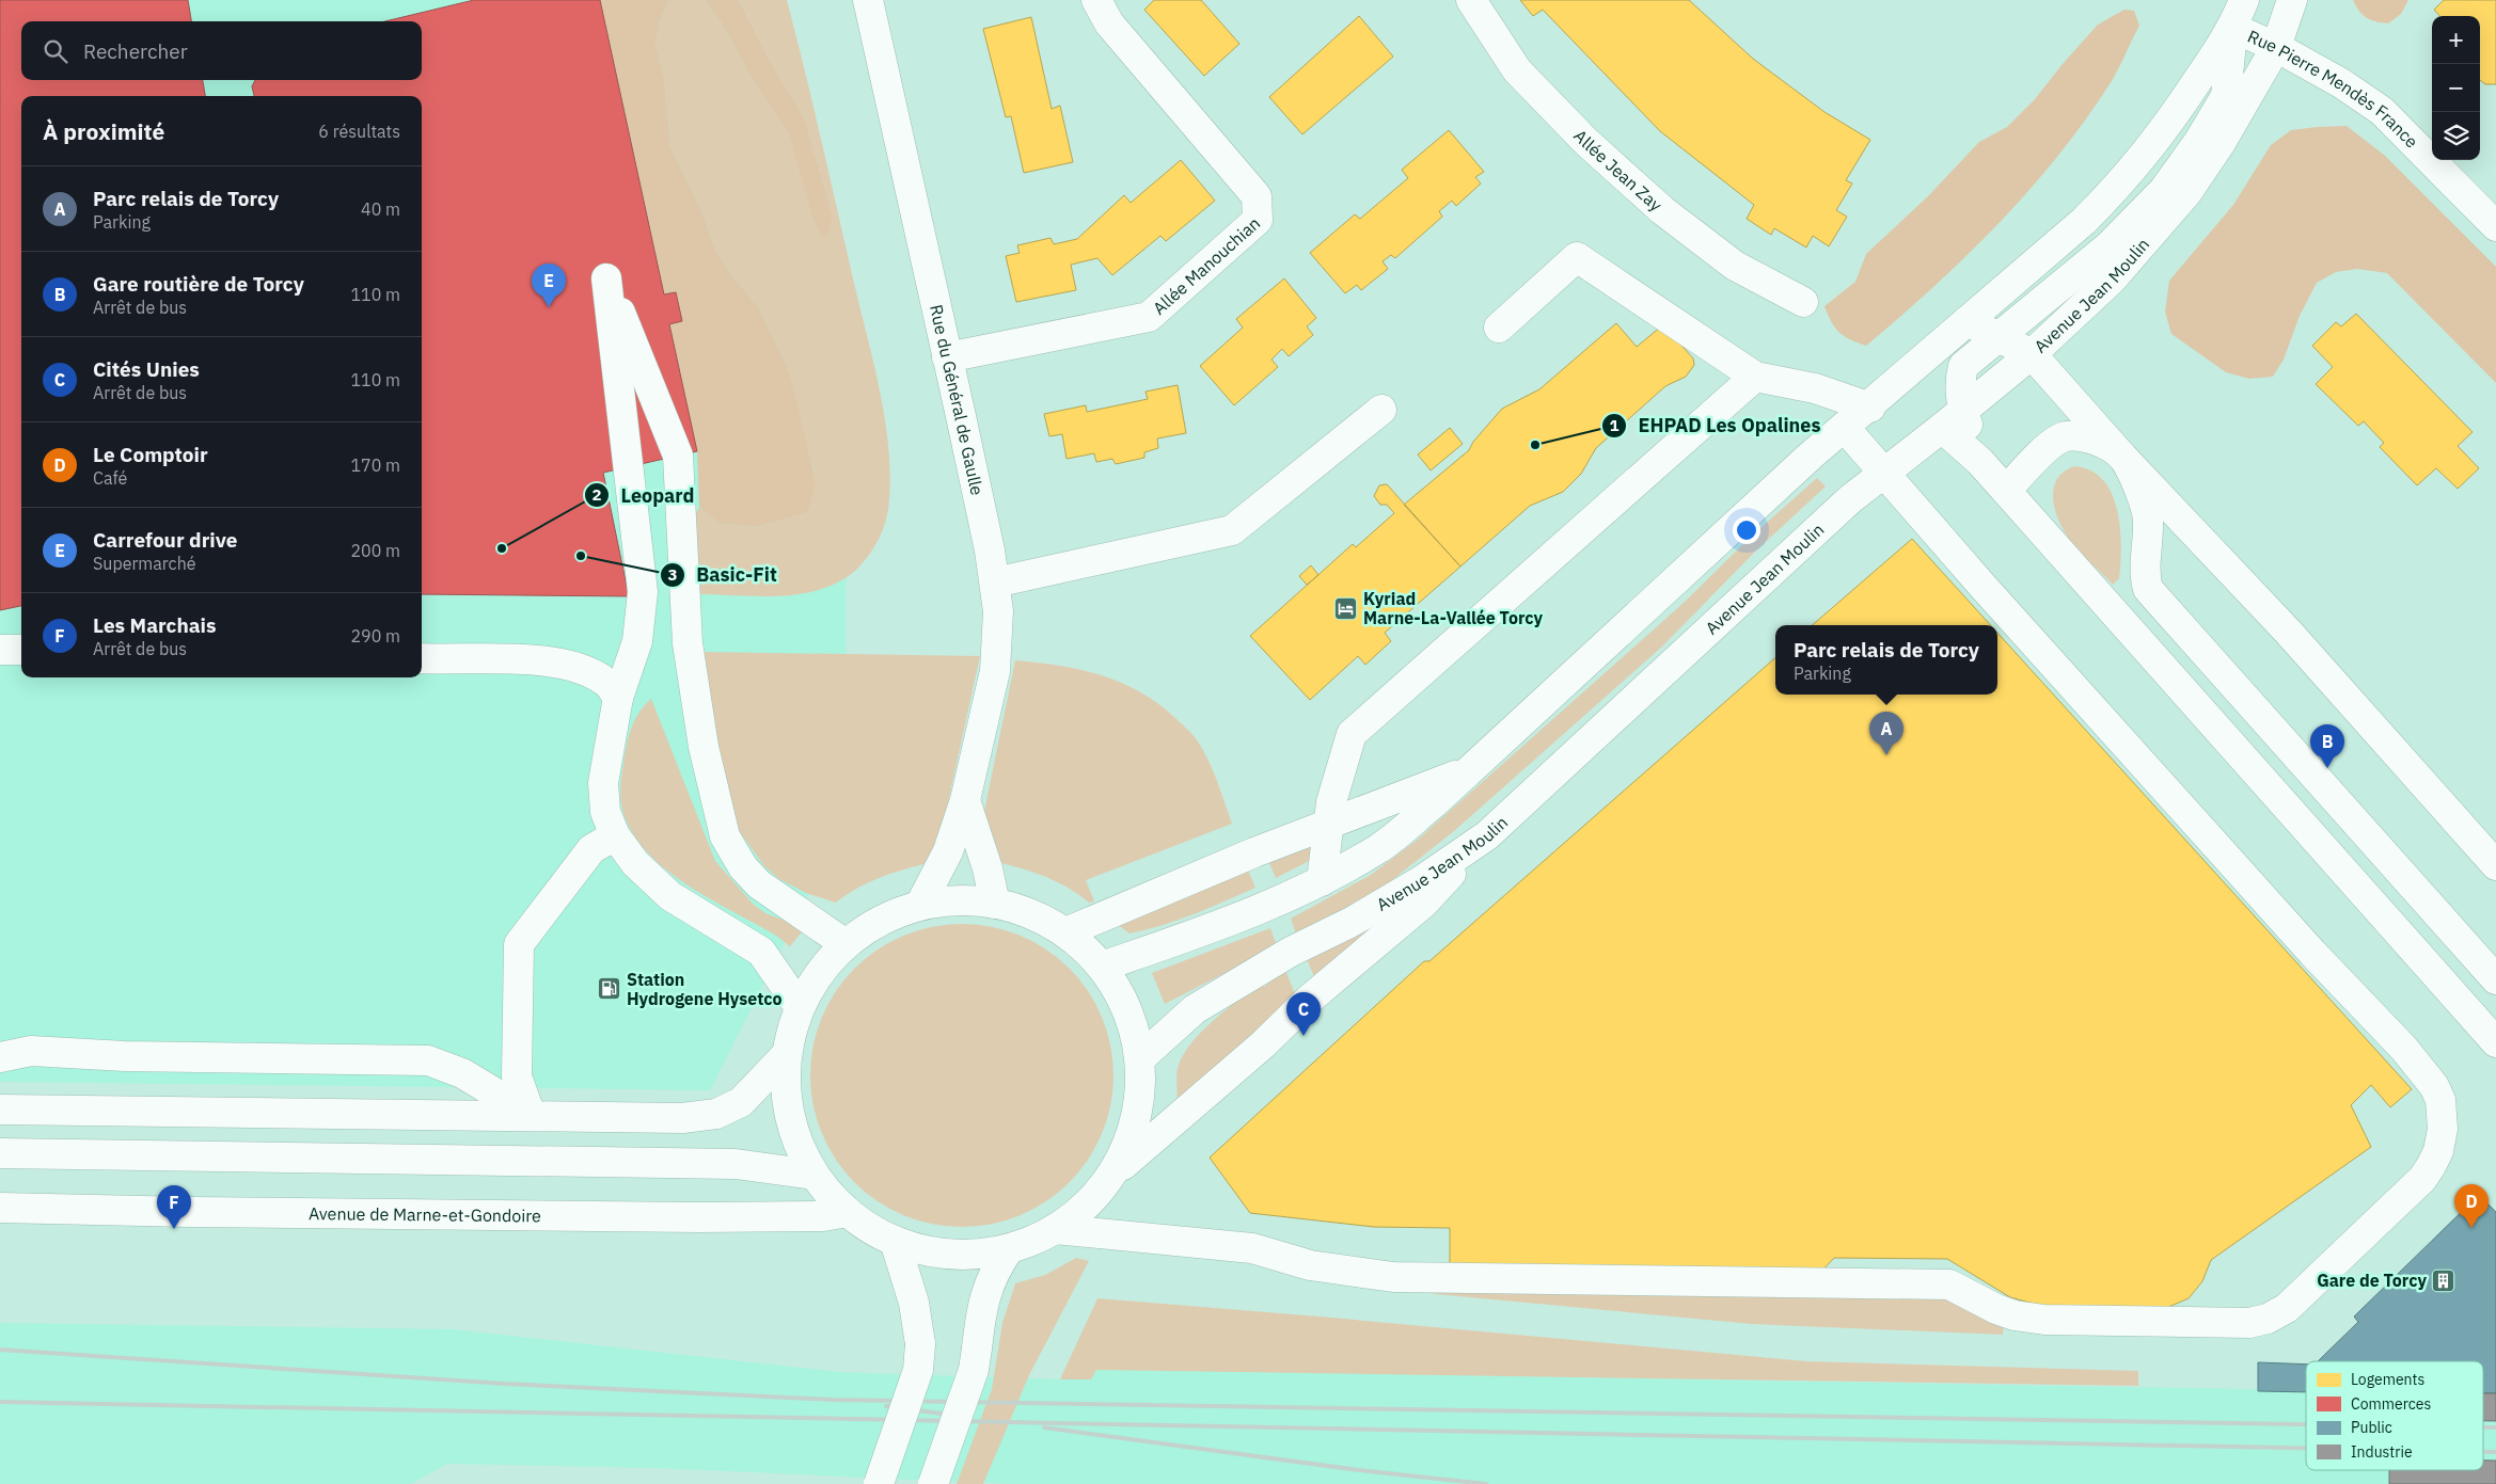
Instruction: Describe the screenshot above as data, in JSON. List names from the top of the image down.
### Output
{
  "streets": {
    "street": [
      "Rue Pierre Mendès France",
      "Allée Jean Zay",
      "Allée Manouchian",
      "Avenue Jean Moulin",
      "Rue du Général de Gaulle",
      "Avenue de Marne-et-Gondoire"
    ]
  },
  "crossings": [
    ["Rue Pierre Mendès France", "Avenue Jean Moulin"],
    ["Allée Manouchian", "Rue du Général de Gaulle"]
  ],
  "places": {
    "other": ["EHPAD Les Opalines", "Leopard", "Basic-Fit"],
    "hotel": ["Kyriad Marne-La-Vallée Torcy"],
    "fuel station": ["Station Hydrogene Hysetco"],
    "building": ["Gare de Torcy"]
  },
  "legend": [
    "Logements",
    "Commerces",
    "Public",
    "Industrie"
  ],
  "page": {
    "map_buttons": ["+", "−"],
    "search": "Rechercher",
    "heading": ["À proximité", "6 résultats"],
    "list": [
      {
        "mark": "A",
        "name": "Parc relais de Torcy",
        "note": "Parking",
        "value": "40 m"
      },
      {
        "mark": "B",
        "name": "Gare routière de Torcy",
        "note": "Arrêt de bus",
        "value": "110 m"
      },
      {
        "mark": "C",
        "name": "Cités Unies",
        "note": "Arrêt de bus",
        "value": "110 m"
      },
      {
        "mark": "D",
        "name": "Le Comptoir",
        "note": "Café",
        "value": "170 m"
      },
      {
        "mark": "E",
        "name": "Carrefour drive",
        "note": "Supermarché",
        "value": "200 m"
      },
      {
        "mark": "F",
        "name": "Les Marchais",
        "note": "Arrêt de bus",
        "value": "290 m"
      }
    ],
    "pins": [
      "E",
      "A",
      "B",
      "C",
      "D",
      "F"
    ],
    "popup": ["Parc relais de Torcy", "Parking"]
  }
}
